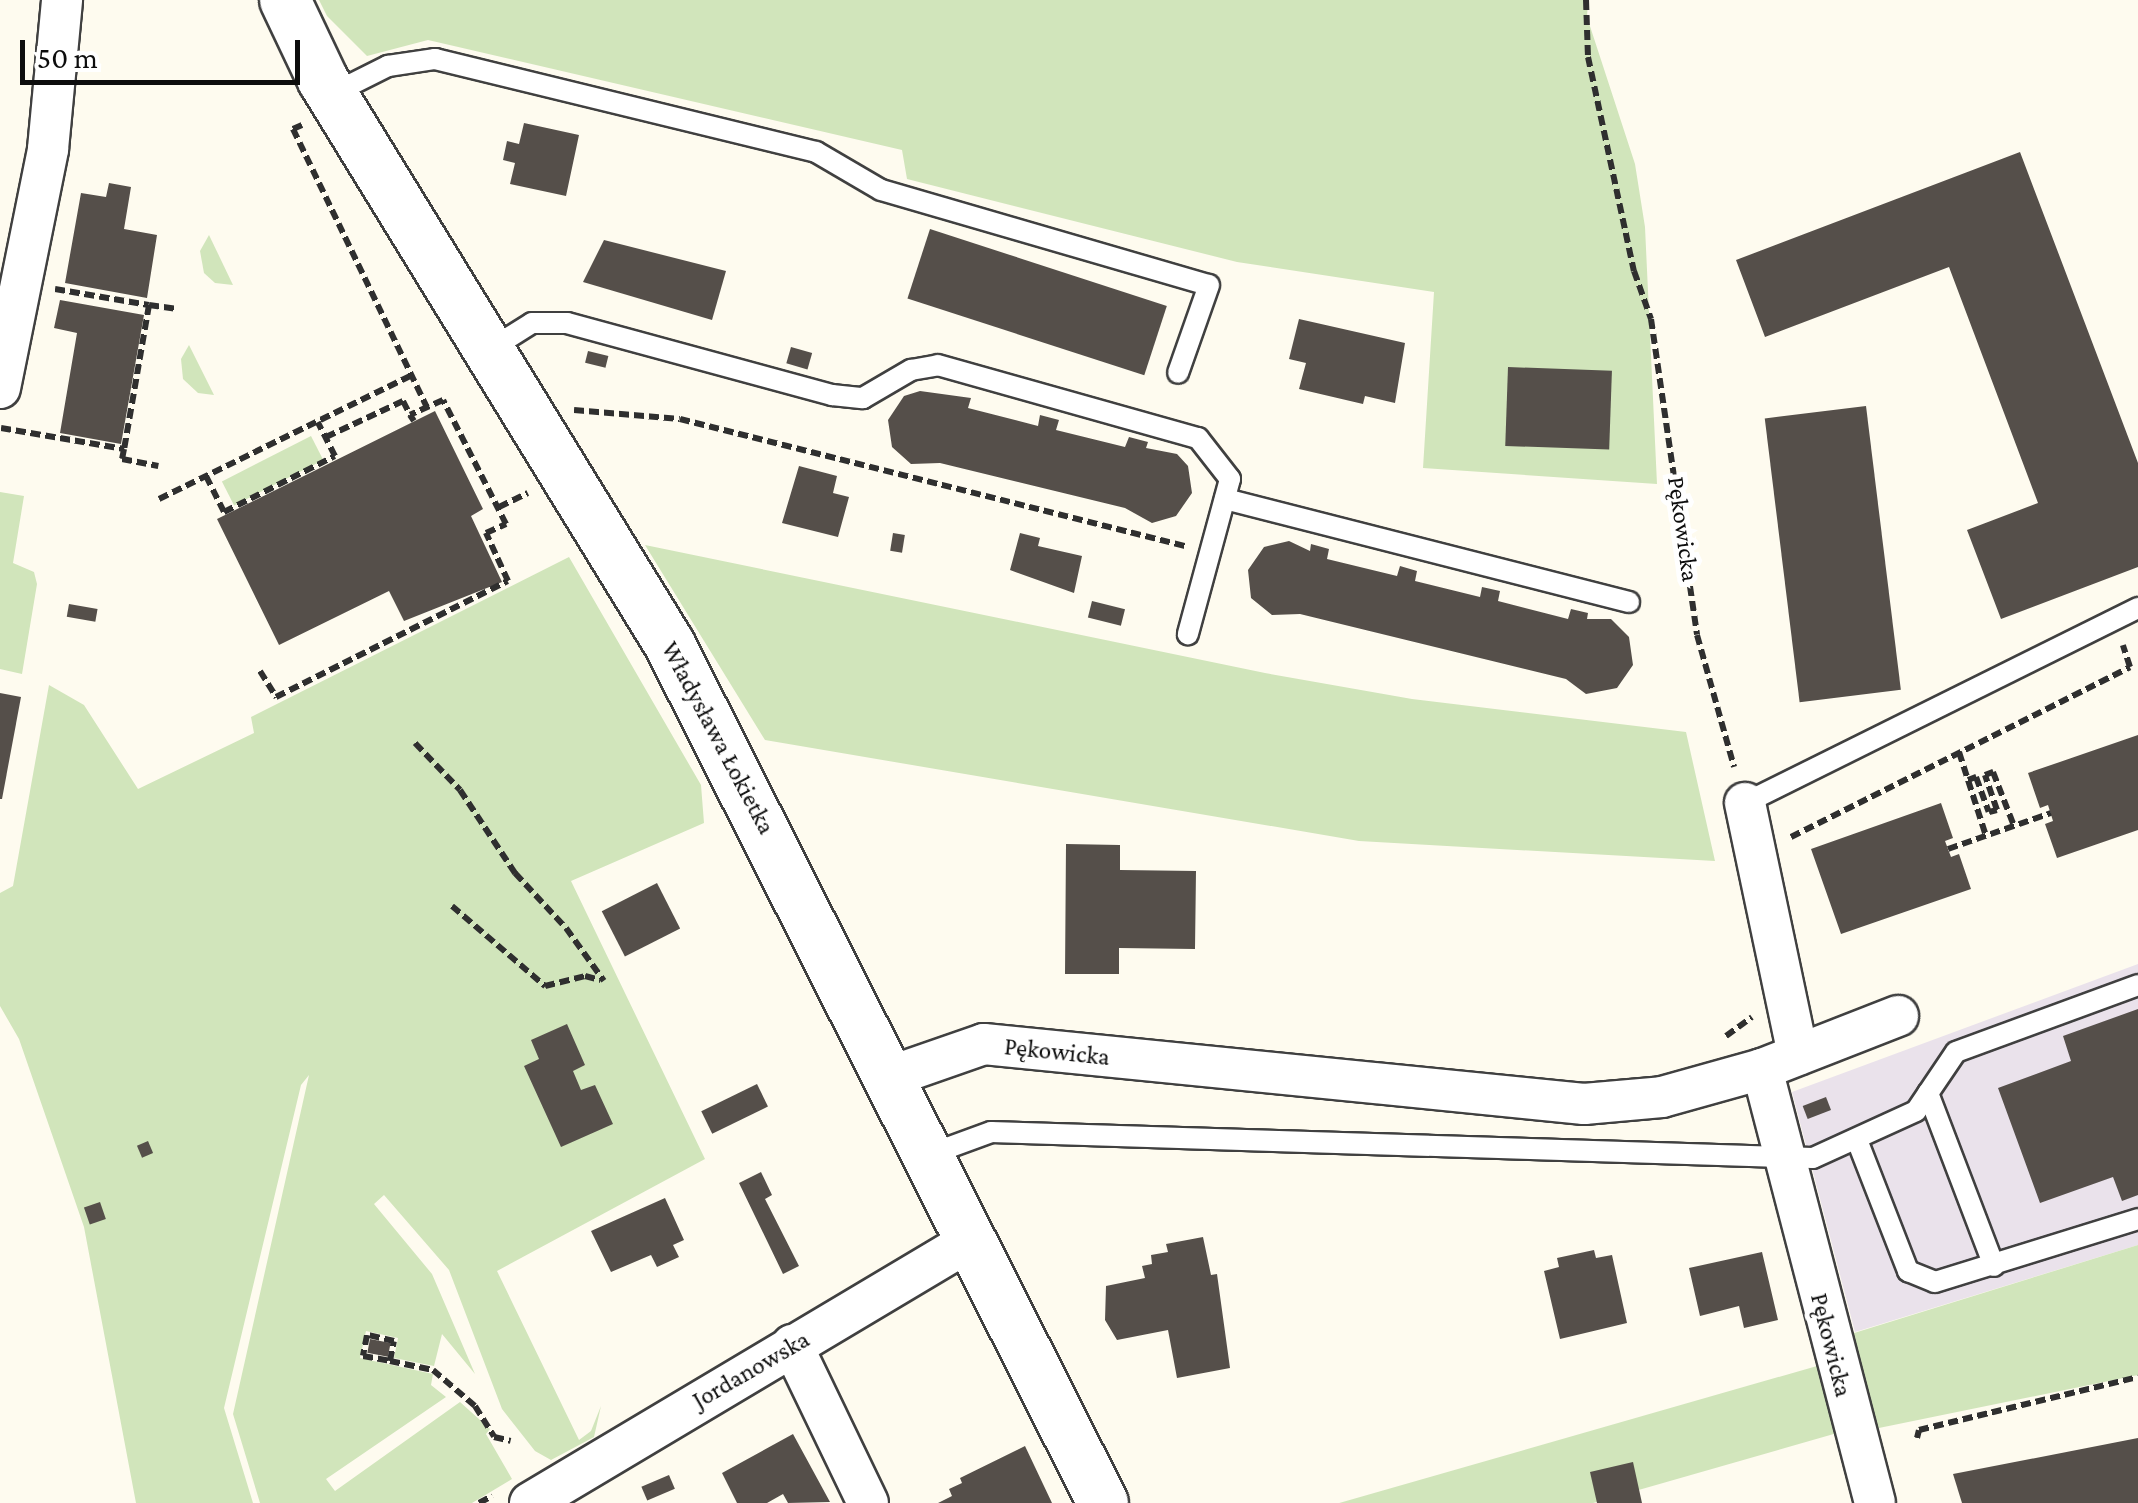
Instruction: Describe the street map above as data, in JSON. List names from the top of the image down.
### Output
{
  "streets": {
    "street": ["Pękowicka", "Władysława Łokietka", "Jordanowska"]
  },
  "crossings": [
    ["Pękowicka", "Władysława Łokietka"],
    ["Władysława Łokietka", "Jordanowska"]
  ],
  "scale_bar": "50 m"
}
